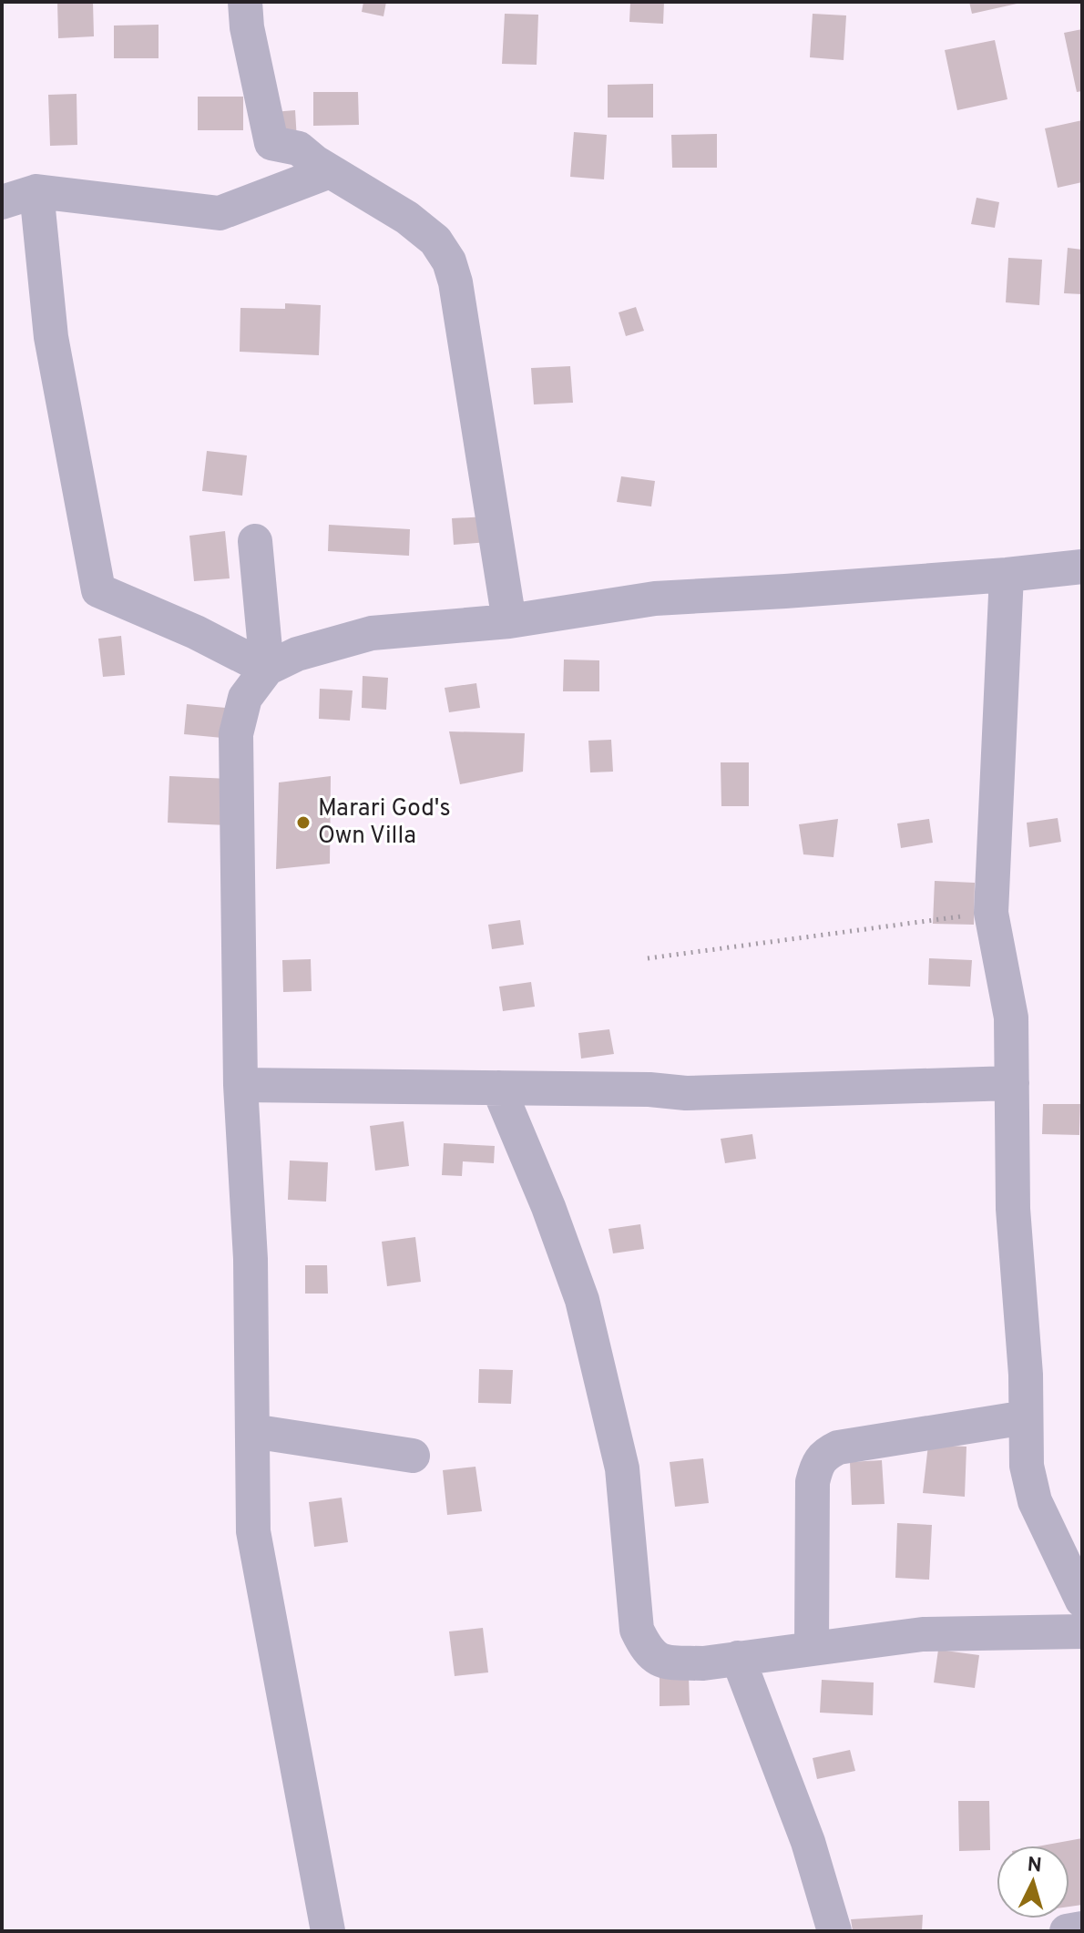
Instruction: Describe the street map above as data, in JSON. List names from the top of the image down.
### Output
{
  "places": ["Marari God's Own Villa"],
  "north": "top"
}
